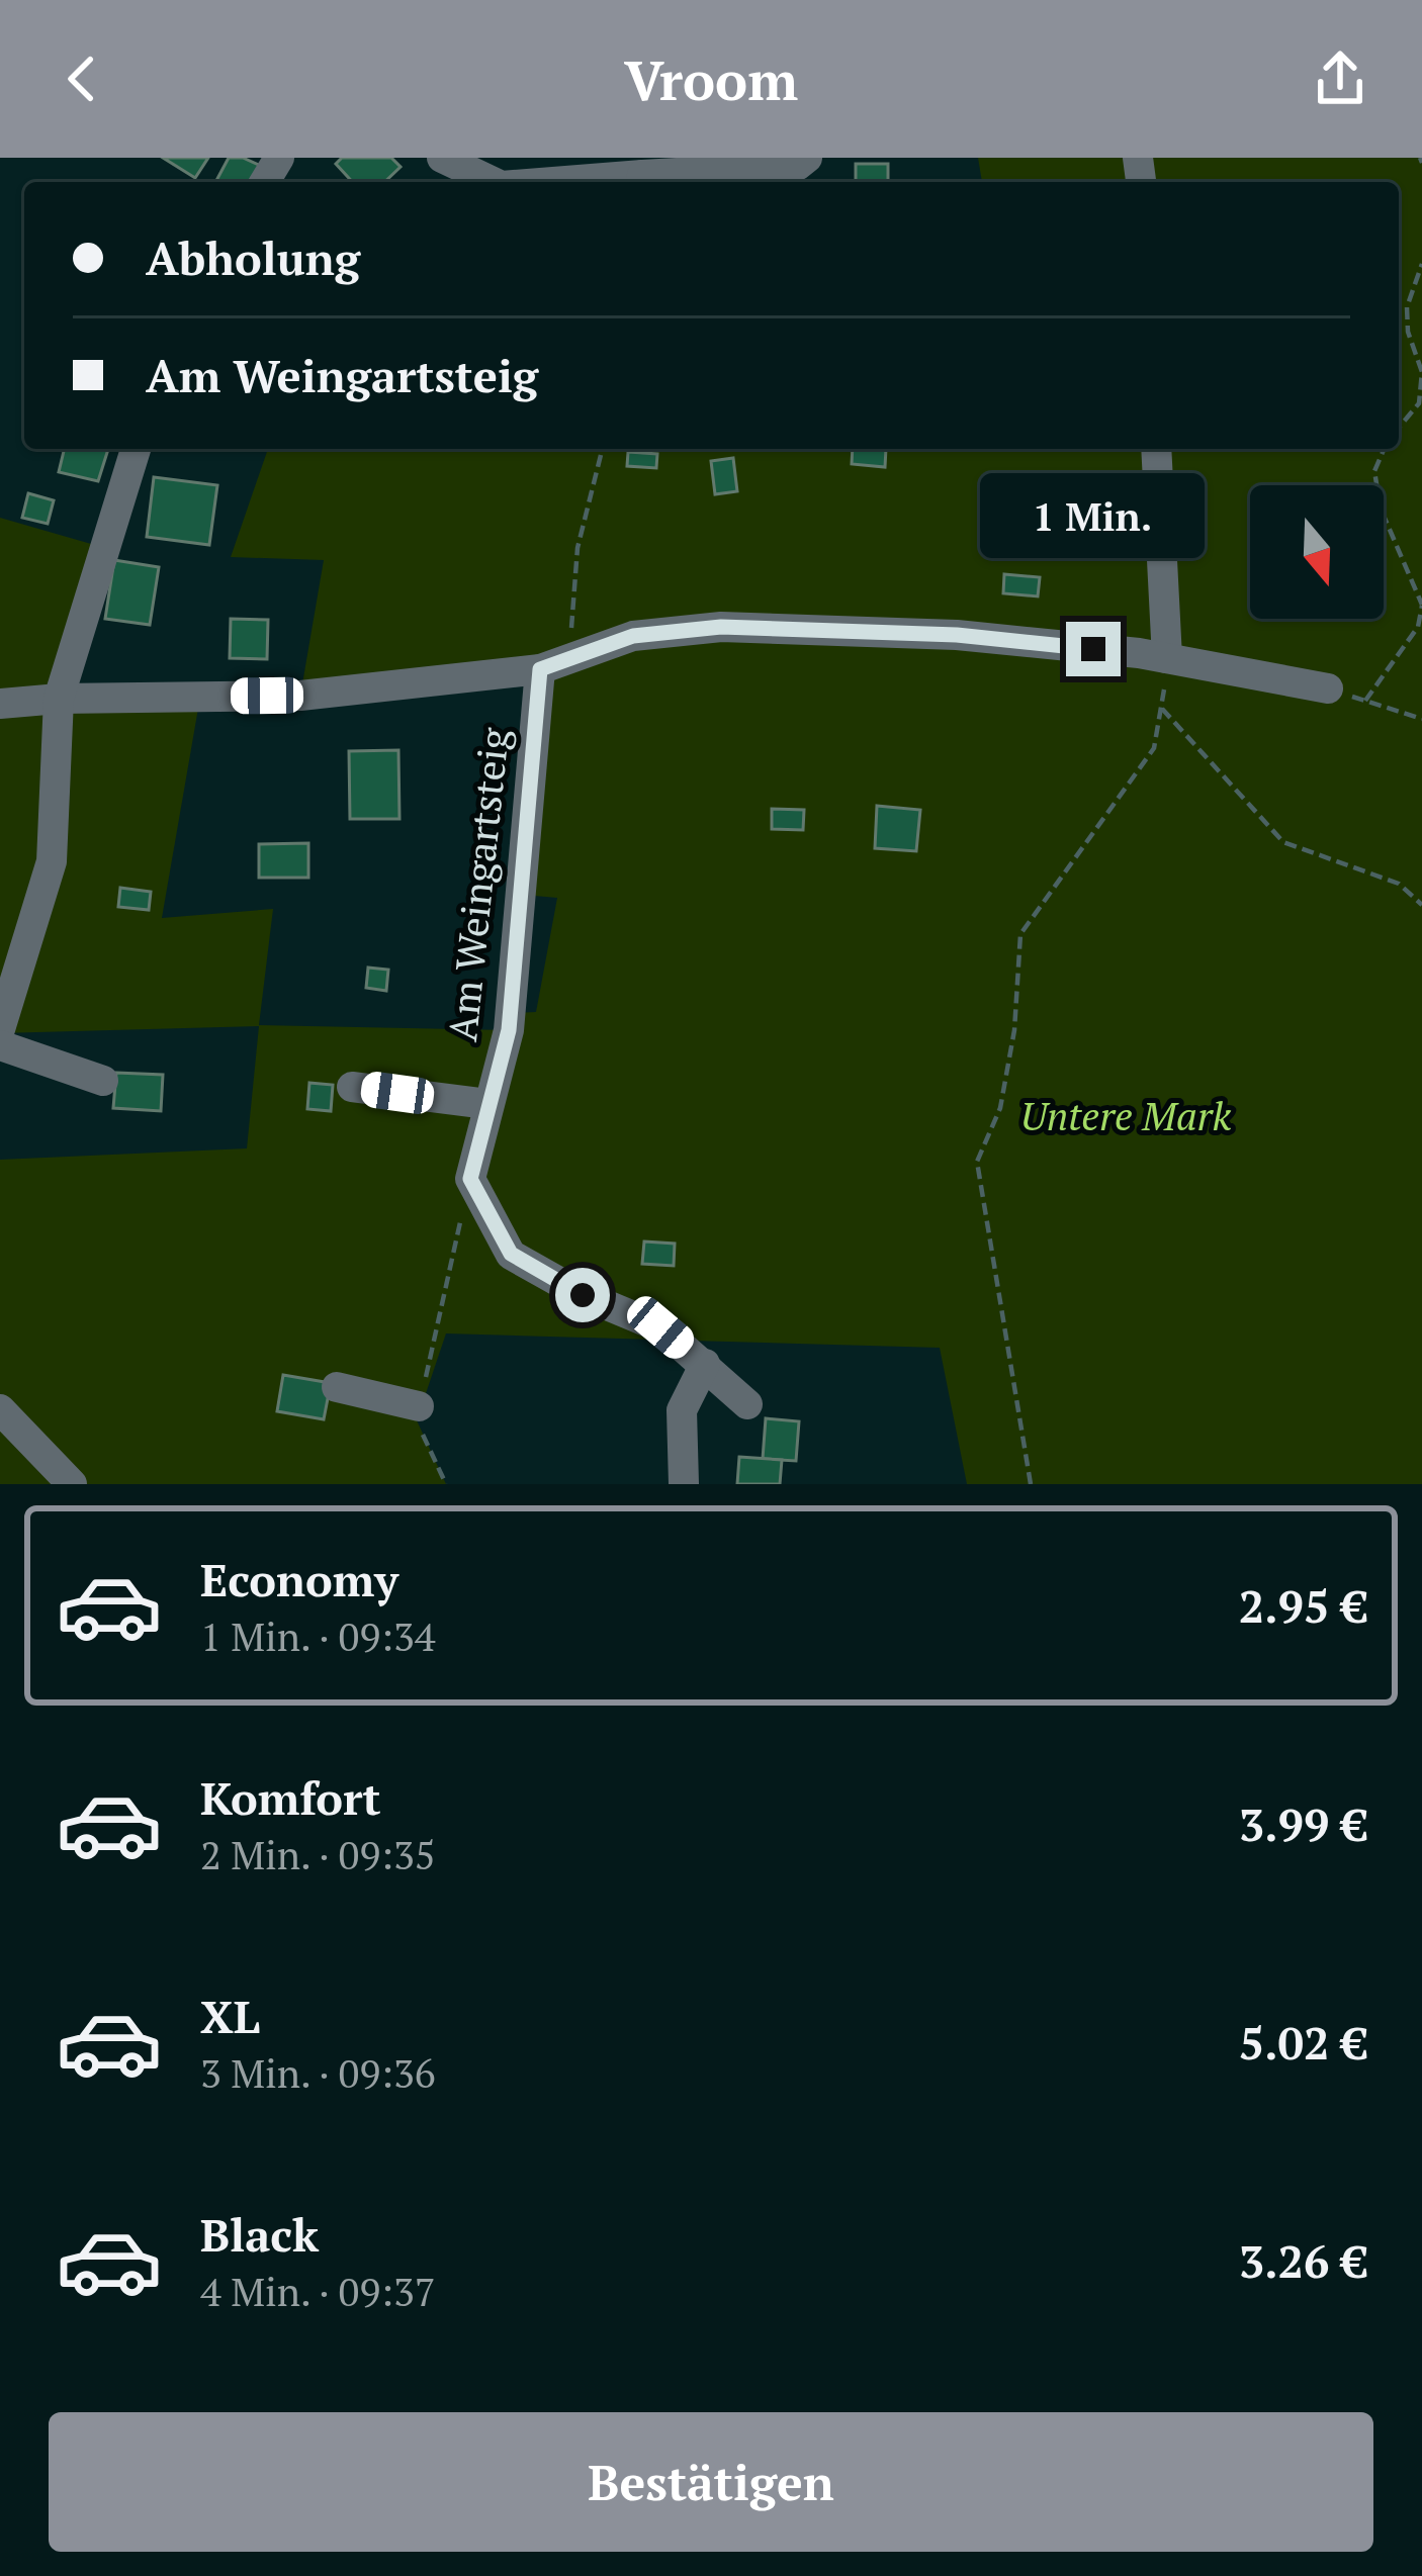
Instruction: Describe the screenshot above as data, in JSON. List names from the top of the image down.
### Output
{
  "streets": {
    "street": ["Am Weingartsteig"]
  },
  "parks": ["Untere Mark"],
  "north": "bottom",
  "page": {
    "header": "Vroom",
    "banner": ["Abholung", "Am Weingartsteig"],
    "bubble": "1 Min.",
    "list": [
      {
        "name": "Economy",
        "note": "1 Min. · 09:34",
        "value": "2.95 €"
      },
      {
        "name": "Komfort",
        "note": "2 Min. · 09:35",
        "value": "3.99 €"
      },
      {
        "name": "XL",
        "note": "3 Min. · 09:36",
        "value": "5.02 €"
      },
      {
        "name": "Black",
        "note": "4 Min. · 09:37",
        "value": "3.26 €"
      }
    ],
    "buttons": "Bestätigen"
  }
}
